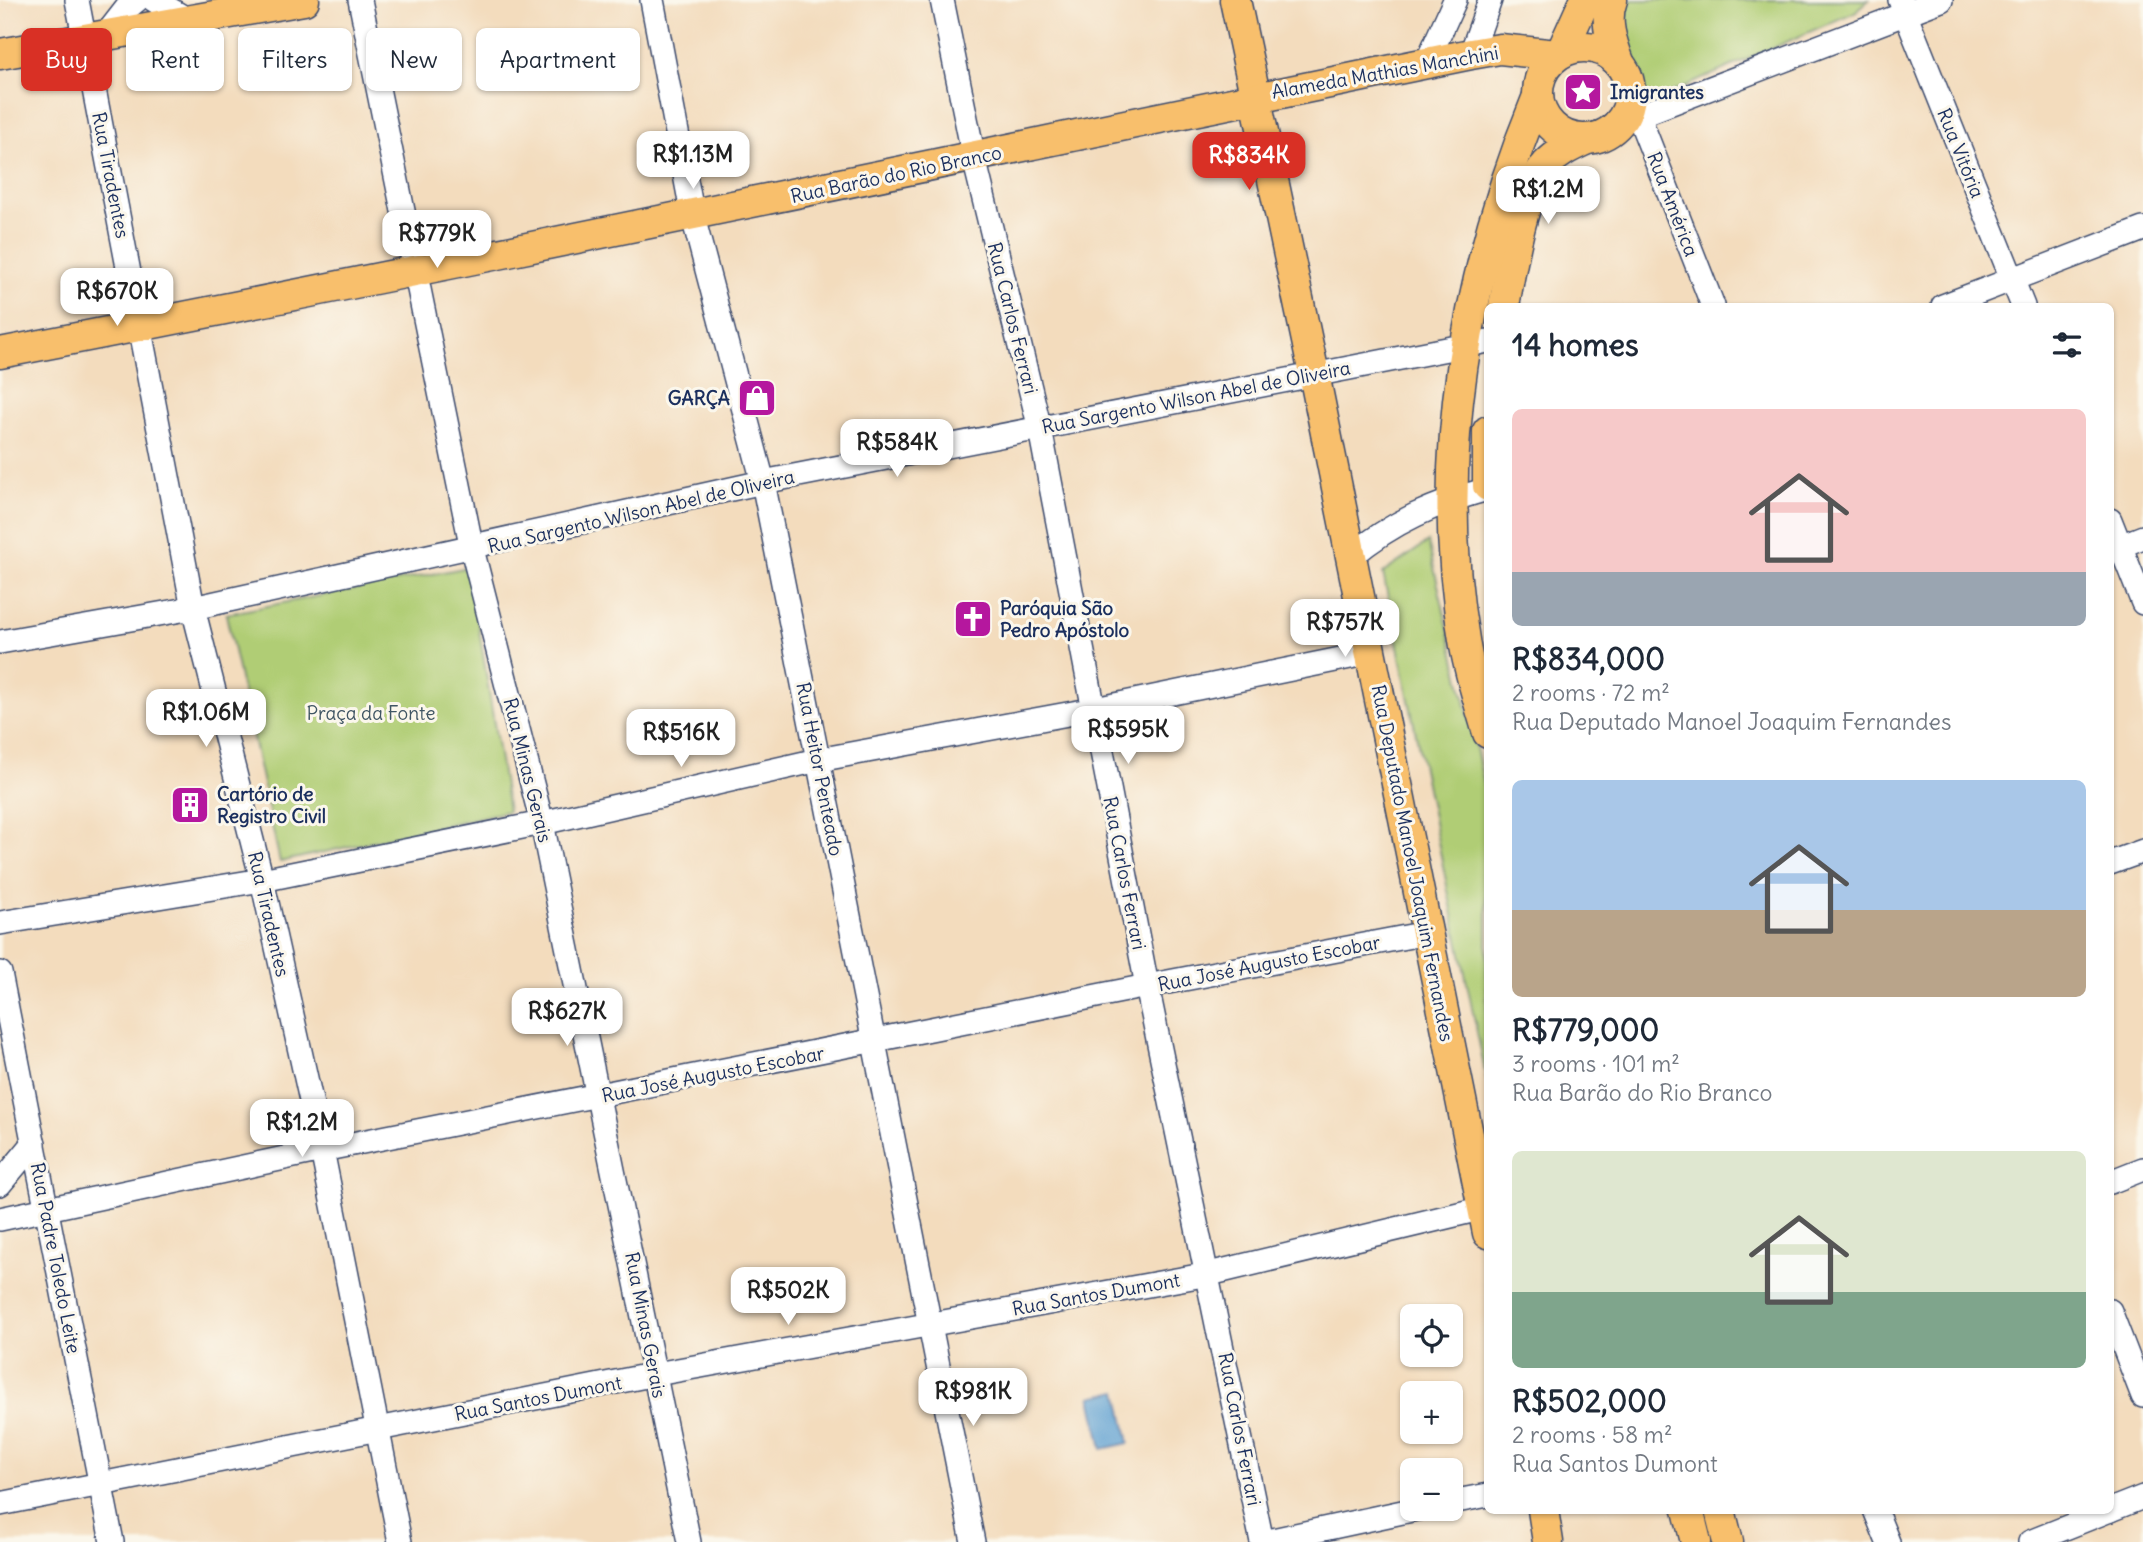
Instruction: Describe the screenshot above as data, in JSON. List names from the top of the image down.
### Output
{
  "streets": {
    "main road": ["Alameda Mathias Manchini", "Rua Barão do Rio Branco", "Rua Deputado Manoel Joaquim Fernandes"],
    "street": [
      "Rua Vitória",
      "Rua Tiradentes",
      "Rua América",
      "Rua Carlos Ferrari",
      "Rua Sargento Wilson Abel de Oliveira",
      "Rua Heitor Penteado",
      "Rua Minas Gerais",
      "Rua José Augusto Escobar",
      "Rua Padre Toledo Leite",
      "Rua Santos Dumont"
    ]
  },
  "crossings": [
    ["Alameda Mathias Manchini", "Rua Barão do Rio Branco"],
    ["Alameda Mathias Manchini", "Rua América"],
    ["Alameda Mathias Manchini", "Rua Deputado Manoel Joaquim Fernandes"],
    ["Rua Barão do Rio Branco", "Rua Tiradentes"],
    ["Rua Barão do Rio Branco", "Rua Carlos Ferrari"],
    ["Rua Barão do Rio Branco", "Rua Heitor Penteado"],
    ["Rua Barão do Rio Branco", "Rua Minas Gerais"],
    ["Rua Barão do Rio Branco", "Rua Deputado Manoel Joaquim Fernandes"],
    ["Rua Tiradentes", "Rua Sargento Wilson Abel de Oliveira"],
    ["Rua Tiradentes", "Rua José Augusto Escobar"],
    ["Rua Tiradentes", "Rua Santos Dumont"],
    ["Rua Carlos Ferrari", "Rua Sargento Wilson Abel de Oliveira"],
    ["Rua Carlos Ferrari", "Rua José Augusto Escobar"],
    ["Rua Carlos Ferrari", "Rua Santos Dumont"],
    ["Rua Sargento Wilson Abel de Oliveira", "Rua Heitor Penteado"],
    ["Rua Sargento Wilson Abel de Oliveira", "Rua Minas Gerais"],
    ["Rua Sargento Wilson Abel de Oliveira", "Rua Deputado Manoel Joaquim Fernandes"],
    ["Rua Heitor Penteado", "Rua José Augusto Escobar"],
    ["Rua Heitor Penteado", "Rua Santos Dumont"],
    ["Rua Minas Gerais", "Rua José Augusto Escobar"],
    ["Rua Minas Gerais", "Rua Santos Dumont"],
    ["Rua Deputado Manoel Joaquim Fernandes", "Rua José Augusto Escobar"],
    ["Rua José Augusto Escobar", "Rua Padre Toledo Leite"],
    ["Rua Padre Toledo Leite", "Rua Santos Dumont"]
  ],
  "parks": ["Praça da Fonte"],
  "places": {
    "place": ["Imigrantes"],
    "shop": ["GARÇA"],
    "church": ["Paróquia São Pedro Apóstolo"],
    "building": ["Cartório de Registro Civil"]
  },
  "page": {
    "chip": [
      "Buy",
      "Rent",
      "Filters",
      "New",
      "Apartment"
    ],
    "price": [
      "R$1.13M",
      "R$834K",
      "R$1.2M",
      "R$779K",
      "R$670K",
      "R$584K",
      "R$757K",
      "R$1.06M",
      "R$595K",
      "R$516K",
      "R$627K",
      "R$1.2M",
      "R$502K",
      "R$981K"
    ],
    "heading": "14 homes",
    "list": [
      {
        "name": "R$834,000",
        "note": "2 rooms · 72 m² · Rua Deputado Manoel Joaquim Fernandes"
      },
      {
        "name": "R$779,000",
        "note": "3 rooms · 101 m² · Rua Barão do Rio Branco"
      },
      {
        "name": "R$502,000",
        "note": "2 rooms · 58 m² · Rua Santos Dumont"
      }
    ],
    "map_buttons": ["+", "−"]
  }
}
